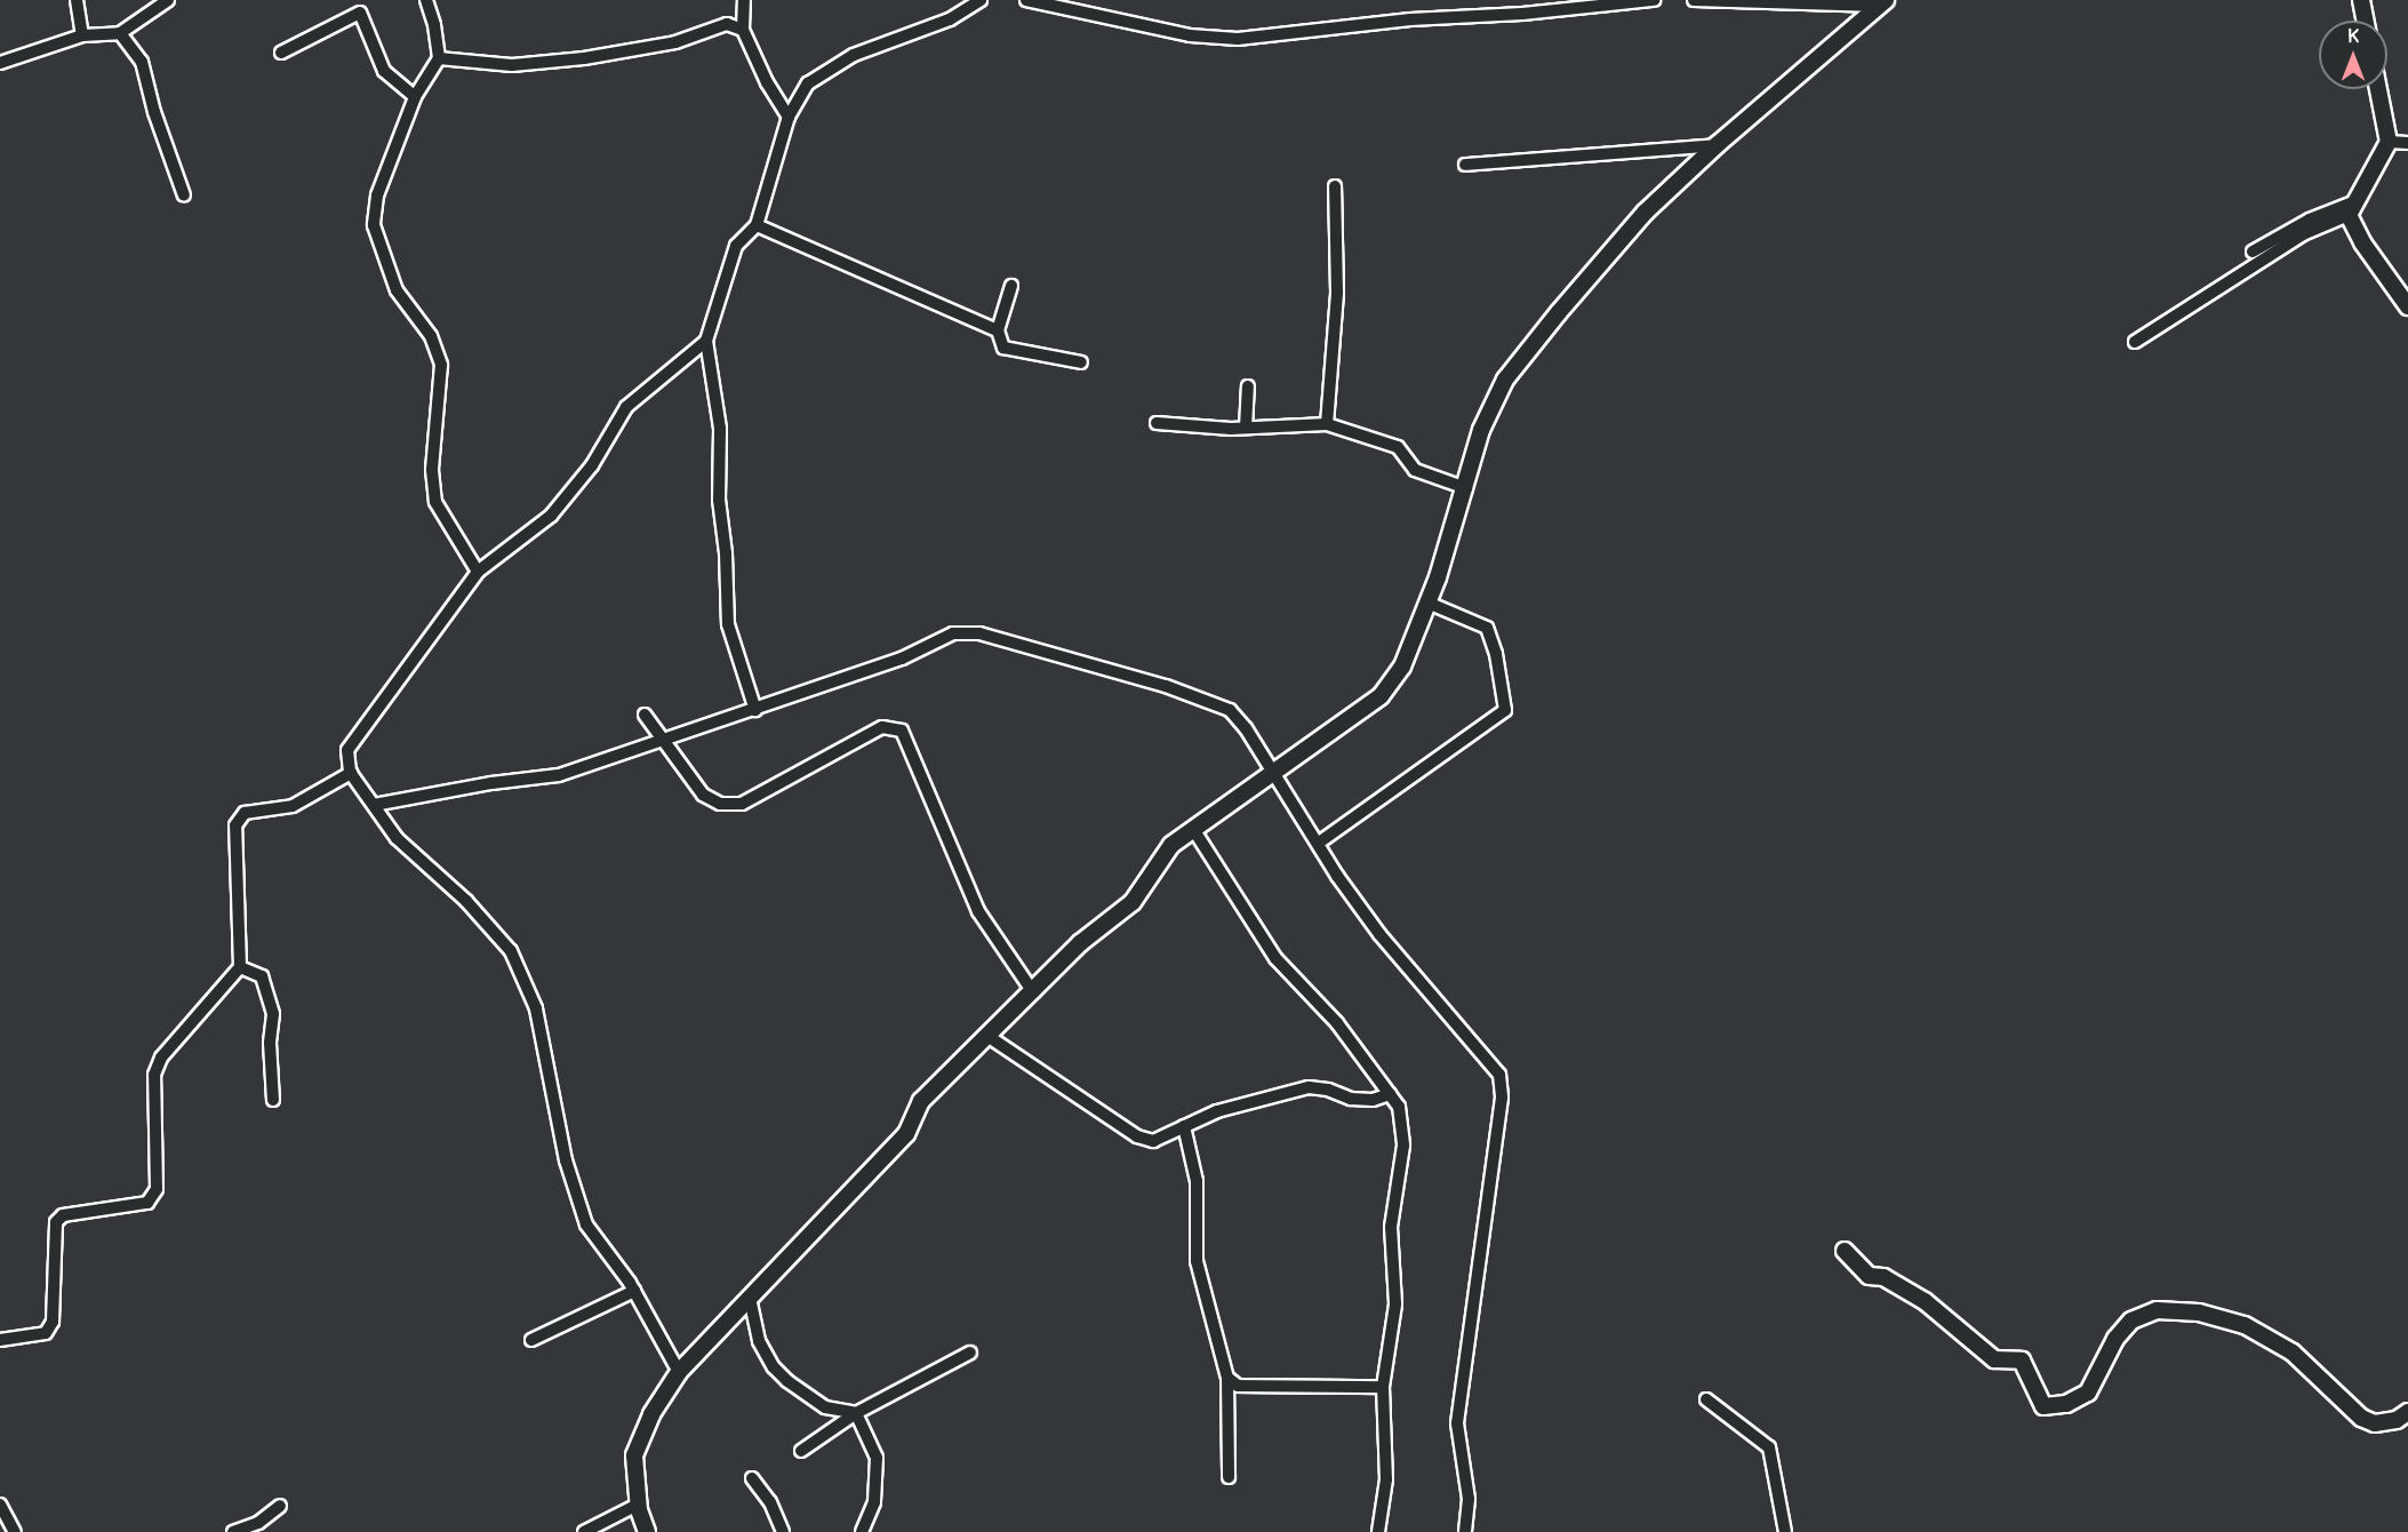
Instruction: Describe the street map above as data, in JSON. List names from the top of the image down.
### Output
{
  "north": "top"
}
